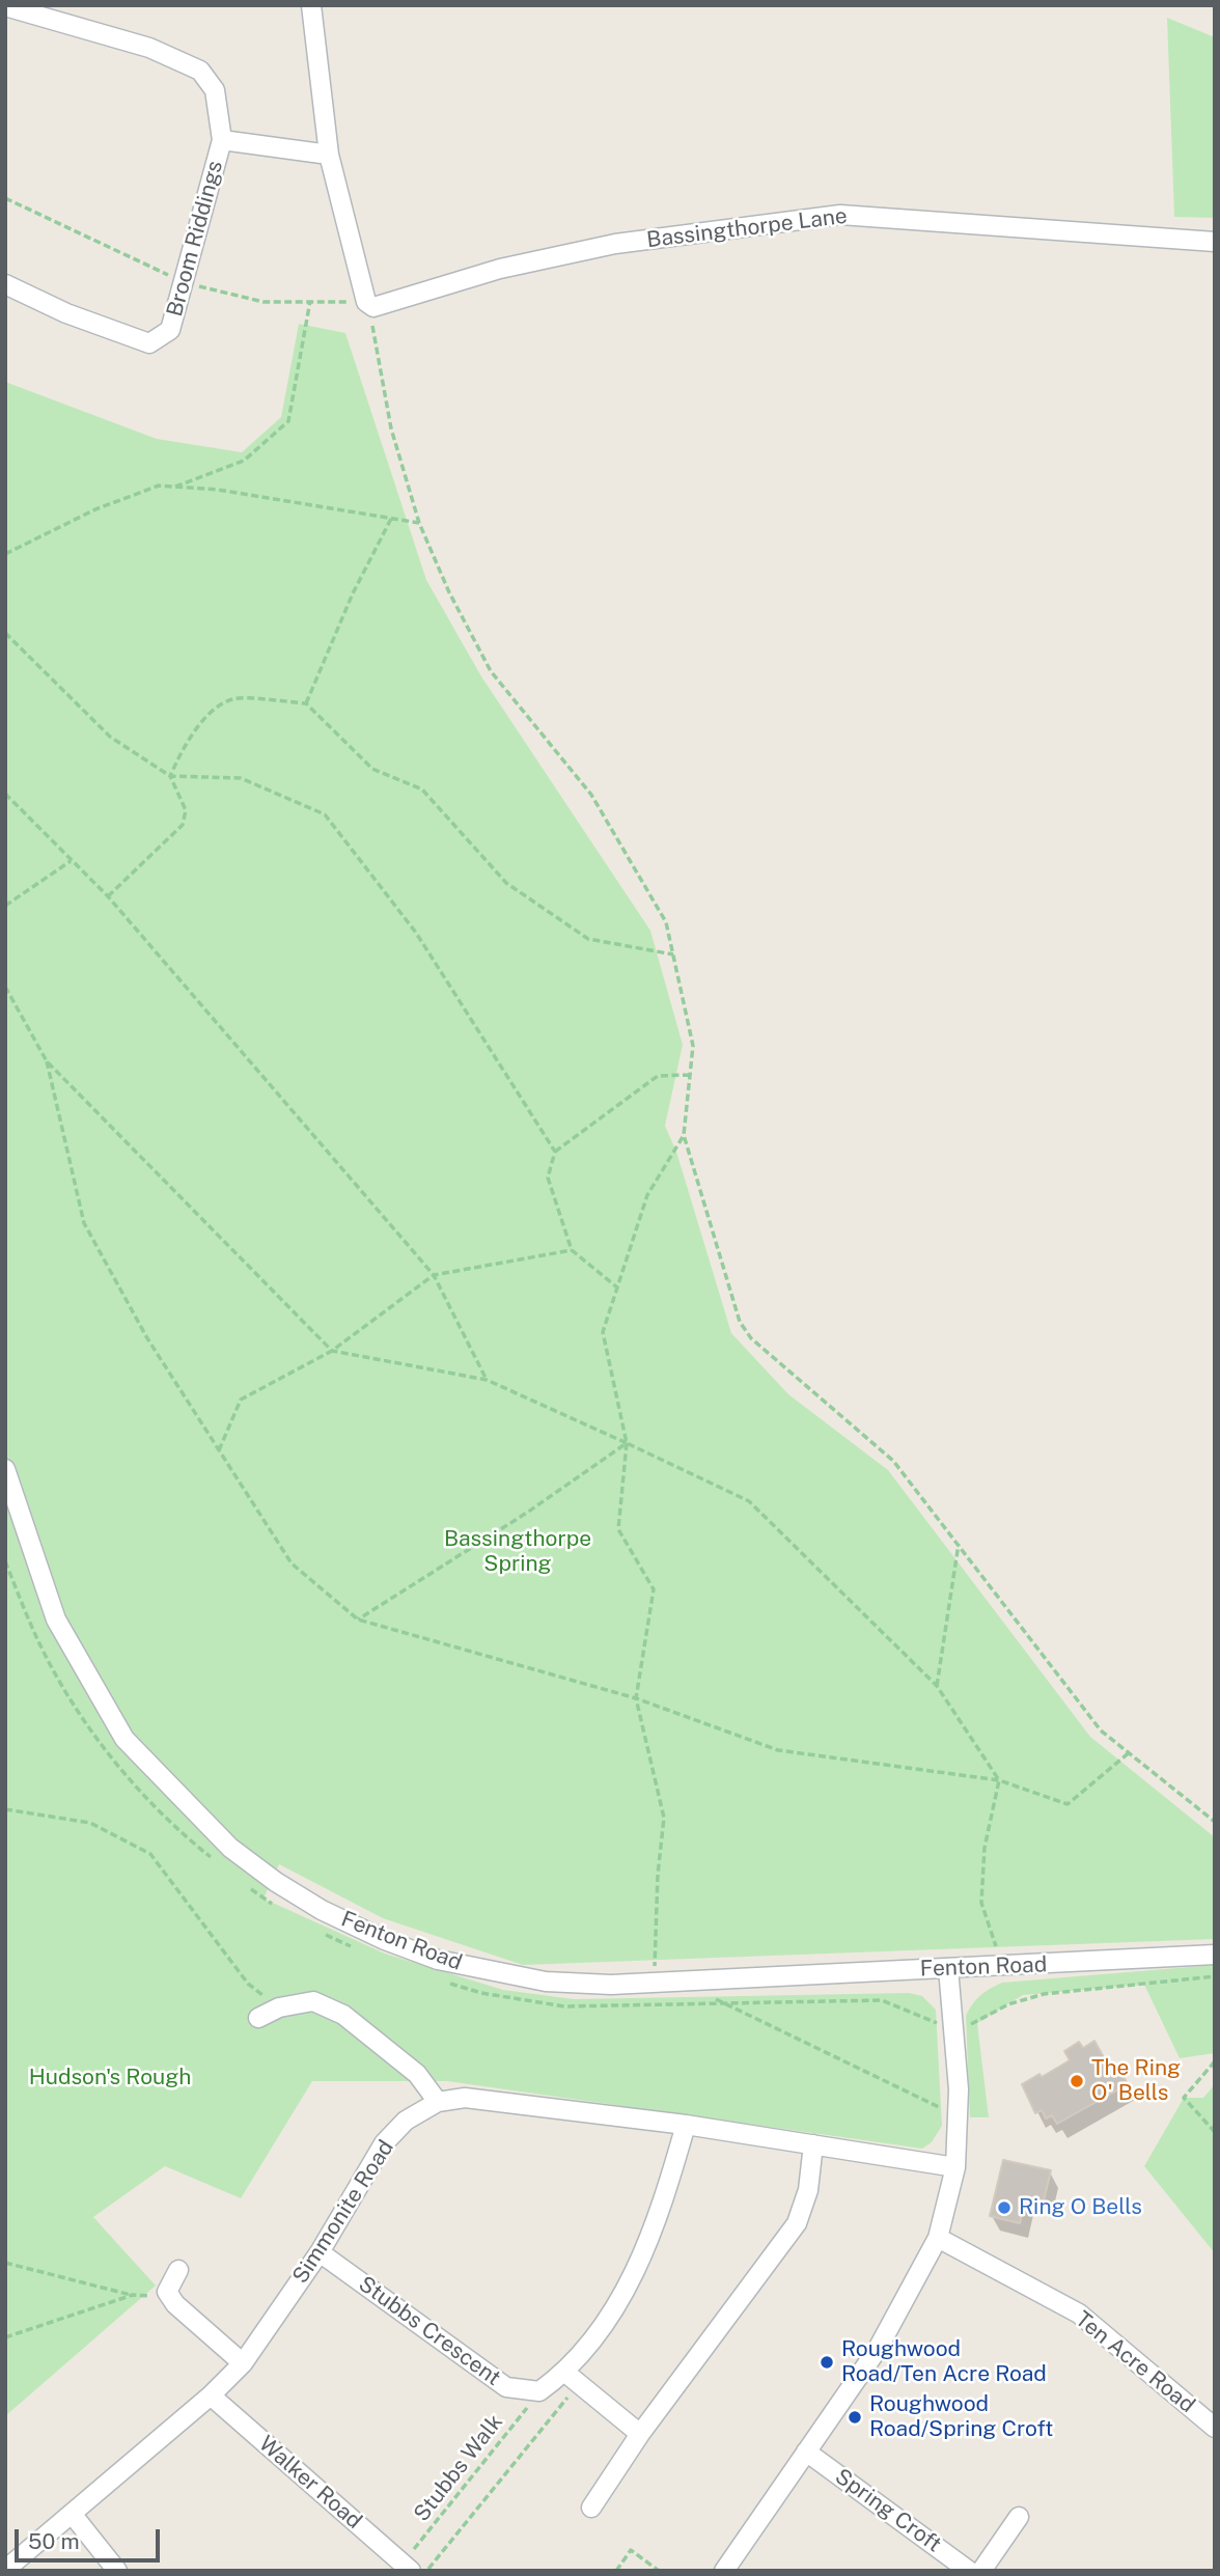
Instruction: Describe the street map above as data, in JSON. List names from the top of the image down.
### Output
{
  "streets": {
    "street": [
      "Bassingthorpe Lane",
      "Broom Riddings",
      "Fenton Road",
      "Simmonite Road",
      "Stubbs Crescent",
      "Ten Acre Road",
      "Walker Road",
      "Spring Croft"
    ],
    "path": ["Stubbs Walk"]
  },
  "crossings": [
    ["Simmonite Road", "Stubbs Crescent"],
    ["Simmonite Road", "Walker Road"],
    ["Stubbs Crescent", "Stubbs Walk"],
    ["Stubbs Walk", "Walker Road"]
  ],
  "parks": ["Bassingthorpe Spring", "Hudson's Rough"],
  "places": [
    "The Ring O' Bells",
    "Ring O Bells",
    "Roughwood Road/Ten Acre Road",
    "Roughwood Road/Spring Croft"
  ],
  "scale_bar": "50 m"
}
